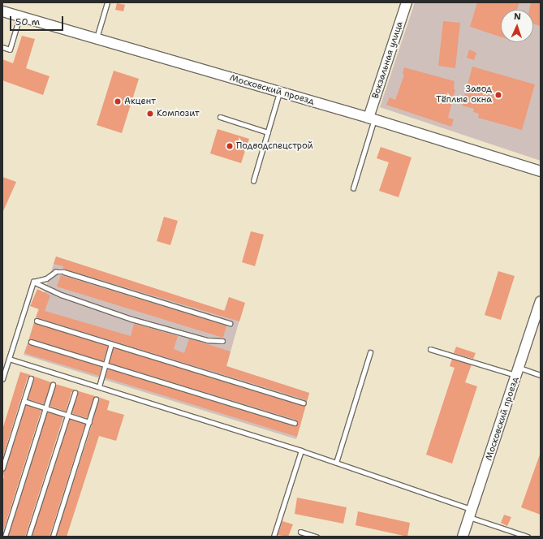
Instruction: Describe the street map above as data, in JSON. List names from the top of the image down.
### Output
{
  "streets": {
    "street": ["Вокзальная улица", "Московский проезд"]
  },
  "crossings": [
    ["Вокзальная улица", "Московский проезд"]
  ],
  "places": [
    "Завод Тёплые окна",
    "Акцент",
    "Композит",
    "Подводспецстрой"
  ],
  "scale_bar": "50 m",
  "north": "top"
}
